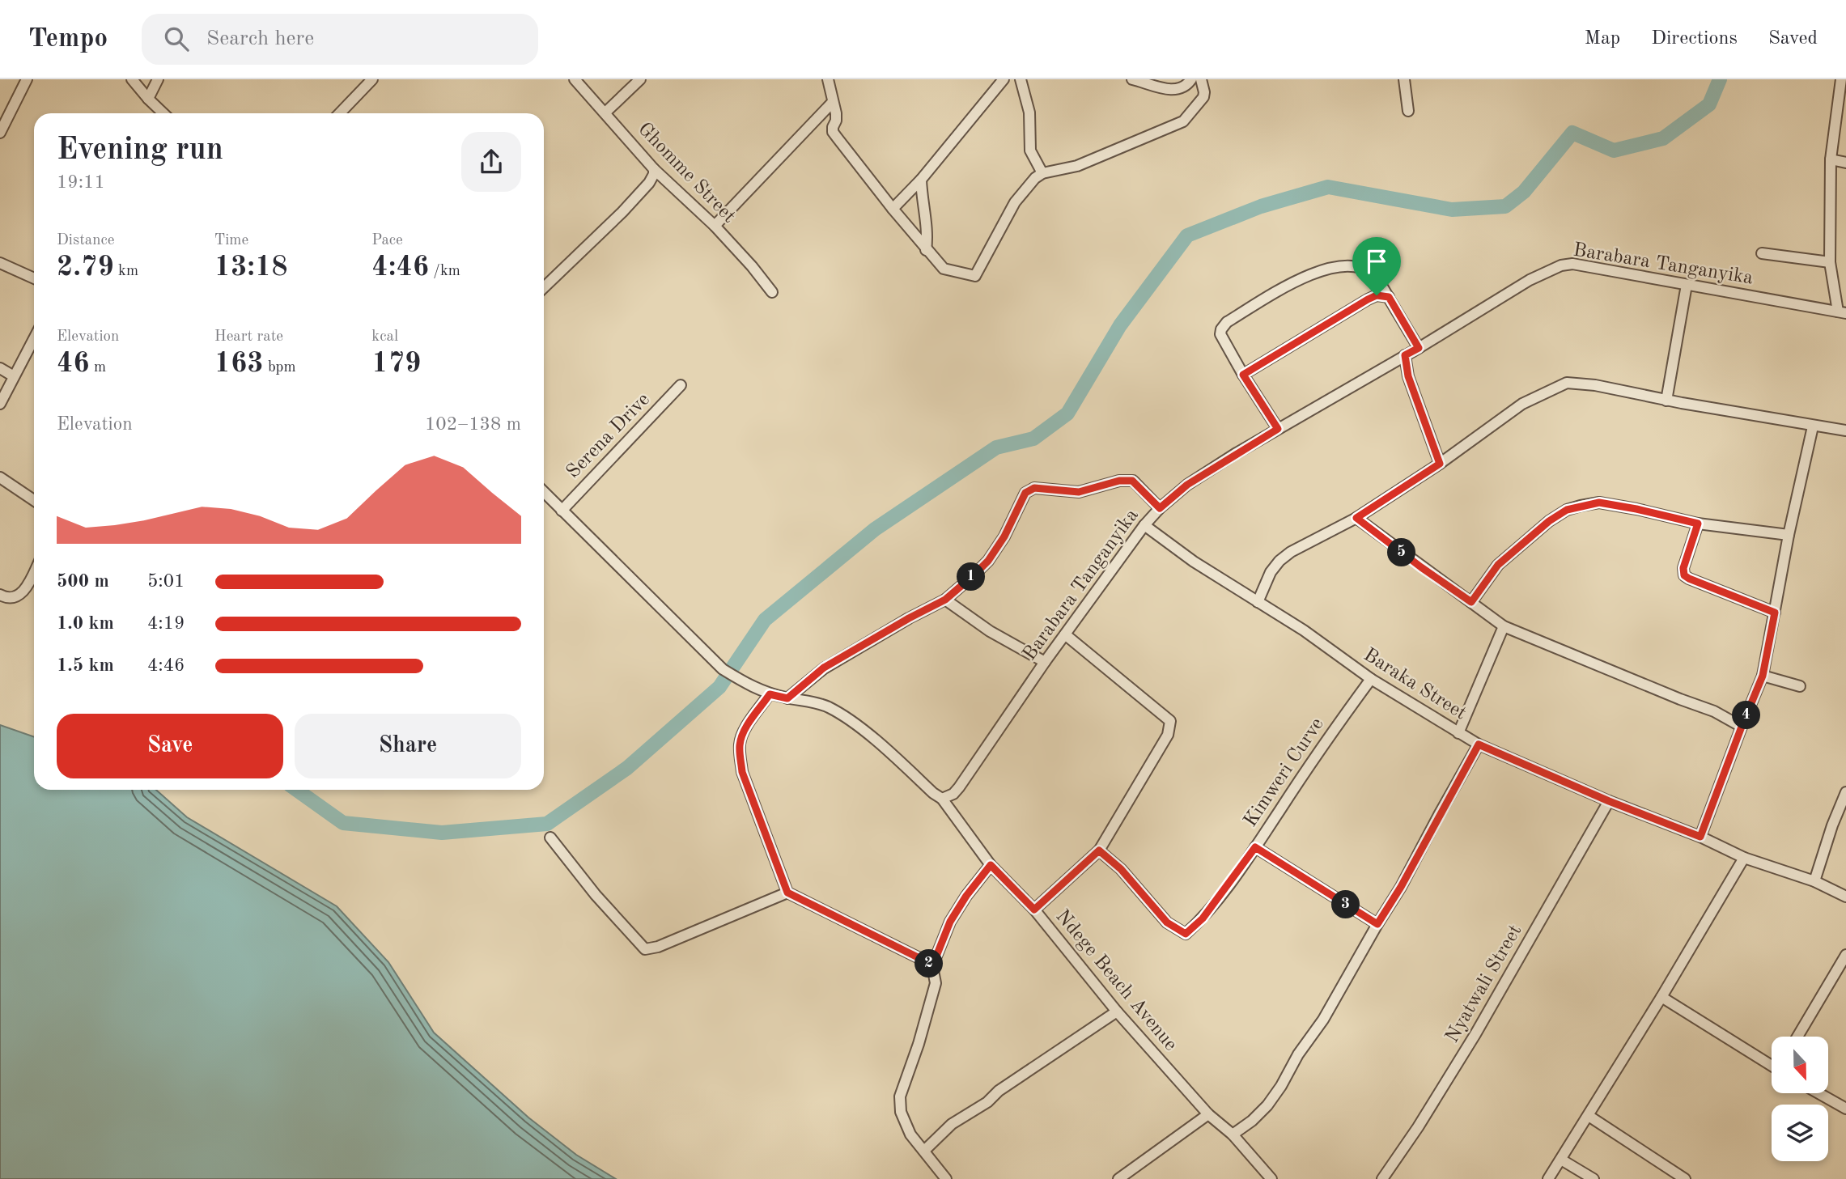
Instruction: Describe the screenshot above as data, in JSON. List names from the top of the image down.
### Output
{
  "streets": {
    "street": [
      "Ghomme Street",
      "Barabara Tanganyika",
      "Serena Drive",
      "Baraka Street",
      "Kimweri Curve",
      "Ndege Beach Avenue",
      "Nyatwali Street"
    ]
  },
  "crossings": [
    ["Barabara Tanganyika", "Baraka Street"],
    ["Barabara Tanganyika", "Ndege Beach Avenue"],
    ["Serena Drive", "Ndege Beach Avenue"],
    ["Baraka Street", "Kimweri Curve"],
    ["Baraka Street", "Nyatwali Street"]
  ],
  "north": "bottom",
  "page": {
    "header": "Tempo",
    "search": "Search here",
    "nav": ["Map", "Directions", "Saved"],
    "heading": ["Evening run", "19:11"],
    "stats": [
      ["Distance", "2.79 km"],
      ["Time", "13:18"],
      ["Pace", "4:46 /km"],
      ["Elevation", "46 m"],
      ["Heart rate", "163 bpm"],
      ["kcal", "179"]
    ],
    "chart": ["Elevation", "102–138 m"],
    "pins": [
      "5",
      "1",
      "4",
      "3",
      "2"
    ],
    "list": [
      {
        "name": "500 m",
        "note": "5:01"
      },
      {
        "name": "1.0 km",
        "note": "4:19"
      },
      {
        "name": "1.5 km",
        "note": "4:46"
      }
    ],
    "buttons": ["Save", "Share"]
  }
}
